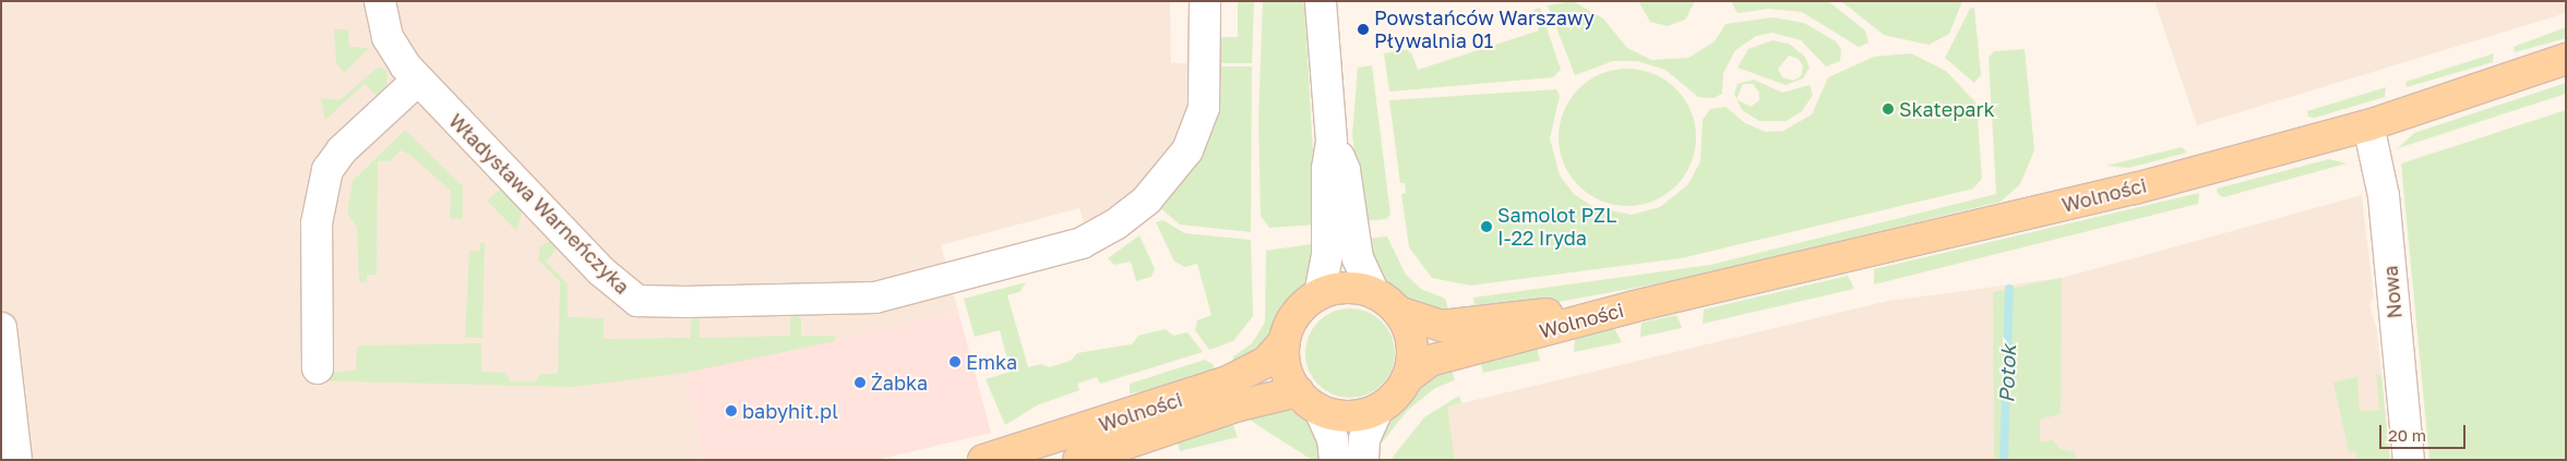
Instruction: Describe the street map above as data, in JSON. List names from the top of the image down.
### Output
{
  "streets": {
    "main road": ["Wolności"],
    "street": ["Władysława Warneńczyka", "Nowa"]
  },
  "crossings": [
    ["Wolności", "Nowa"]
  ],
  "water": ["Potok"],
  "places": [
    "Powstańców Warszawy Pływalnia 01",
    "Skatepark",
    "Samolot PZL I-22 Iryda",
    "Emka",
    "Żabka",
    "babyhit.pl"
  ],
  "scale_bar": "20 m"
}
